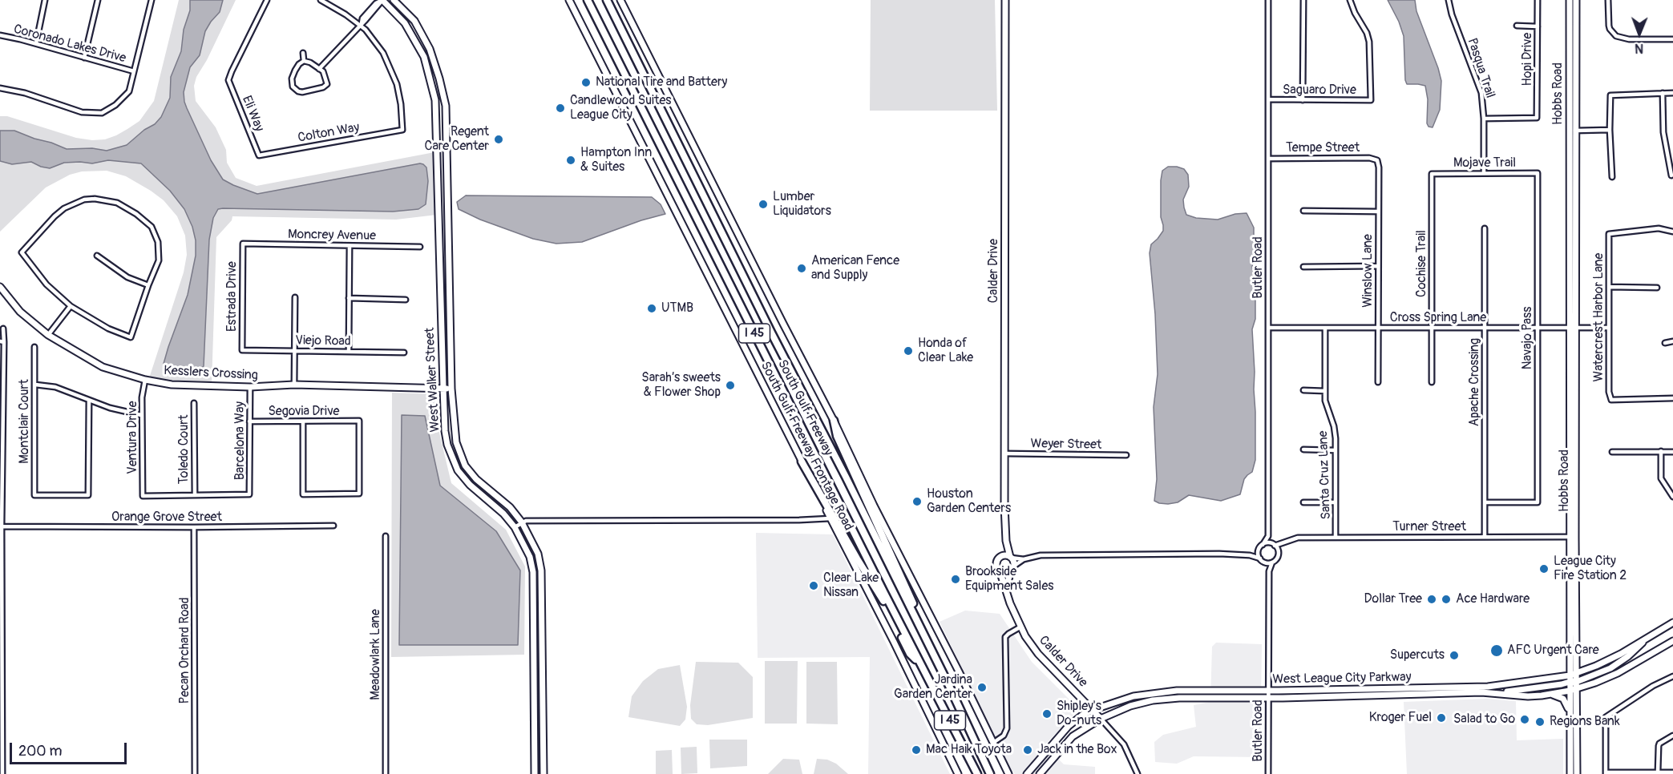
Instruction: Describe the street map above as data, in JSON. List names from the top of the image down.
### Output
{
  "streets": {
    "highway": ["I 45", "South Gulf Freeway"],
    "street": [
      "Coronado Lakes Drive",
      "Hopi Drive",
      "Pasqua Trail",
      "Saguaro Drive",
      "Hobbs Road",
      "Eli Way",
      "Colton Way",
      "Tempe Street",
      "Mojave Trail",
      "Moncrey Avenue",
      "Cochise Trail",
      "Butler Road",
      "Calder Drive",
      "Winslow Lane",
      "Estrada Drive",
      "Watercrest Harbor Lane",
      "Cross Spring Lane",
      "Navajo Pass",
      "Viejo Road",
      "Kesslers Crossing",
      "West Walker Street",
      "Apache Crossing",
      "Segovia Drive",
      "Montclair Court",
      "Ventura Drive",
      "Barcelona Way",
      "Weyer Street",
      "South Gulf Freeway Frontage Road",
      "Toledo Court",
      "Santa Cruz Lane",
      "Orange Grove Street",
      "Turner Street",
      "Pecan Orchard Road",
      "Meadowlark Lane",
      "West League City Parkway"
    ]
  },
  "crossings": [
    ["Hopi Drive", "Pasqua Trail"],
    ["Pasqua Trail", "Mojave Trail"],
    ["Saguaro Drive", "Butler Road"],
    ["Hobbs Road", "Cross Spring Lane"],
    ["Hobbs Road", "Turner Street"],
    ["Hobbs Road", "West League City Parkway"],
    ["Eli Way", "Colton Way"],
    ["Tempe Street", "Butler Road"],
    ["Tempe Street", "Winslow Lane"],
    ["Mojave Trail", "Cochise Trail"],
    ["Mojave Trail", "Navajo Pass"],
    ["Moncrey Avenue", "Estrada Drive"],
    ["Cochise Trail", "Cross Spring Lane"],
    ["Butler Road", "Cross Spring Lane"],
    ["Butler Road", "Turner Street"],
    ["Butler Road", "West League City Parkway"],
    ["Calder Drive", "Weyer Street"],
    ["Calder Drive", "West League City Parkway"],
    ["Winslow Lane", "Cross Spring Lane"],
    ["Estrada Drive", "Viejo Road"],
    ["Watercrest Harbor Lane", "Cross Spring Lane"],
    ["Cross Spring Lane", "Navajo Pass"],
    ["Cross Spring Lane", "Apache Crossing"],
    ["Cross Spring Lane", "Santa Cruz Lane"],
    ["Navajo Pass", "Apache Crossing"],
    ["Kesslers Crossing", "West Walker Street"],
    ["Kesslers Crossing", "Ventura Drive"],
    ["Kesslers Crossing", "Barcelona Way"],
    ["Apache Crossing", "Turner Street"],
    ["Segovia Drive", "Barcelona Way"],
    ["Ventura Drive", "Barcelona Way"],
    ["Ventura Drive", "Toledo Court"],
    ["Barcelona Way", "Toledo Court"],
    ["Santa Cruz Lane", "Turner Street"],
    ["Orange Grove Street", "Pecan Orchard Road"]
  ],
  "places": [
    "National Tire and Battery",
    "Candlewood Suites League City",
    "Regent Care Center",
    "Hampton Inn & Suites",
    "Lumber Liquidators",
    "American Fence and Supply",
    "UTMB",
    "Honda of Clear Lake",
    "Sarah’s sweets & Flower Shop",
    "Houston Garden Centers",
    "League City Fire Station 2",
    "Brookside Equipment Sales",
    "Clear Lake Nissan",
    "Dollar Tree",
    "Ace Hardware",
    "AFC Urgent Care",
    "Supercuts",
    "Jardina Garden Center",
    "Shipley's Do-nuts",
    "Kroger Fuel",
    "Salad to Go",
    "Regions Bank",
    "Mac Haik Toyota",
    "Jack in the Box"
  ],
  "scale_bar": "200 m",
  "north": "bottom"
}
